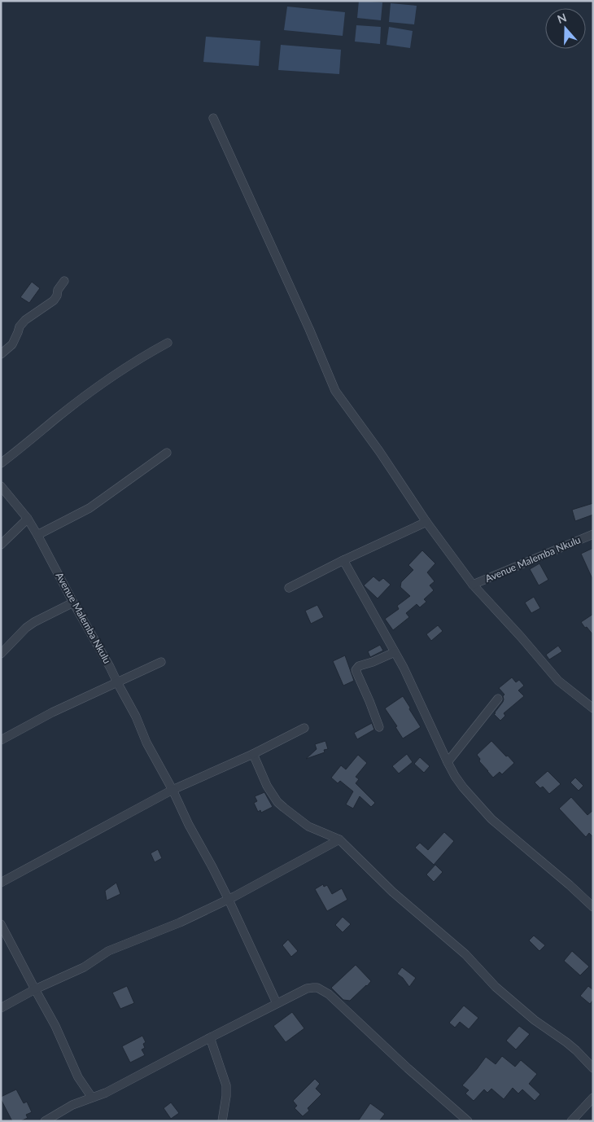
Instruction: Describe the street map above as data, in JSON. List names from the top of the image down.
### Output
{
  "streets": {
    "street": ["Avenue Malemba Nkulu"]
  },
  "north": "top"
}
